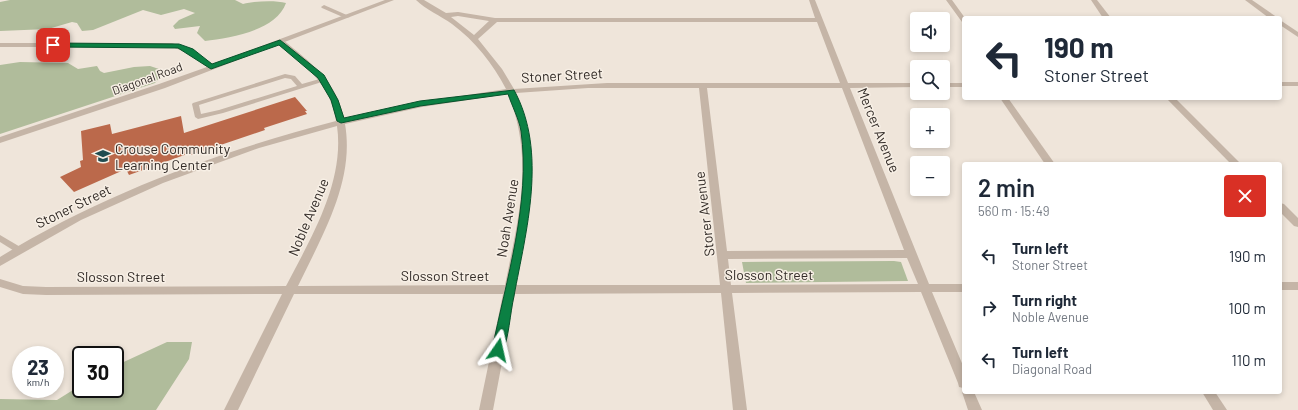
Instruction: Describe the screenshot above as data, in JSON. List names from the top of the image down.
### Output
{
  "streets": {
    "street": [
      "Stoner Street",
      "Diagonal Road",
      "Mercer Avenue",
      "Storer Avenue",
      "Noble Avenue",
      "Noah Avenue",
      "Slosson Street"
    ]
  },
  "crossings": [
    ["Stoner Street", "Mercer Avenue"],
    ["Stoner Street", "Storer Avenue"],
    ["Stoner Street", "Noble Avenue"],
    ["Stoner Street", "Noah Avenue"],
    ["Diagonal Road", "Noble Avenue"],
    ["Mercer Avenue", "Slosson Street"],
    ["Storer Avenue", "Slosson Street"],
    ["Noble Avenue", "Slosson Street"],
    ["Noah Avenue", "Slosson Street"]
  ],
  "places": {
    "school or university": ["Crouse Community Learning Center"]
  },
  "page": {
    "map_buttons": ["+", "−"],
    "turn": ["190 m", "Stoner Street"],
    "heading": ["2 min", "560 m · 15:49"],
    "list": [
      {
        "name": "Turn left",
        "note": "Stoner Street",
        "value": "190 m"
      },
      {
        "name": "Turn right",
        "note": "Noble Avenue",
        "value": "100 m"
      },
      {
        "name": "Turn left",
        "note": "Diagonal Road",
        "value": "110 m"
      }
    ],
    "speed": "23 km/h",
    "limit": "30"
  }
}
